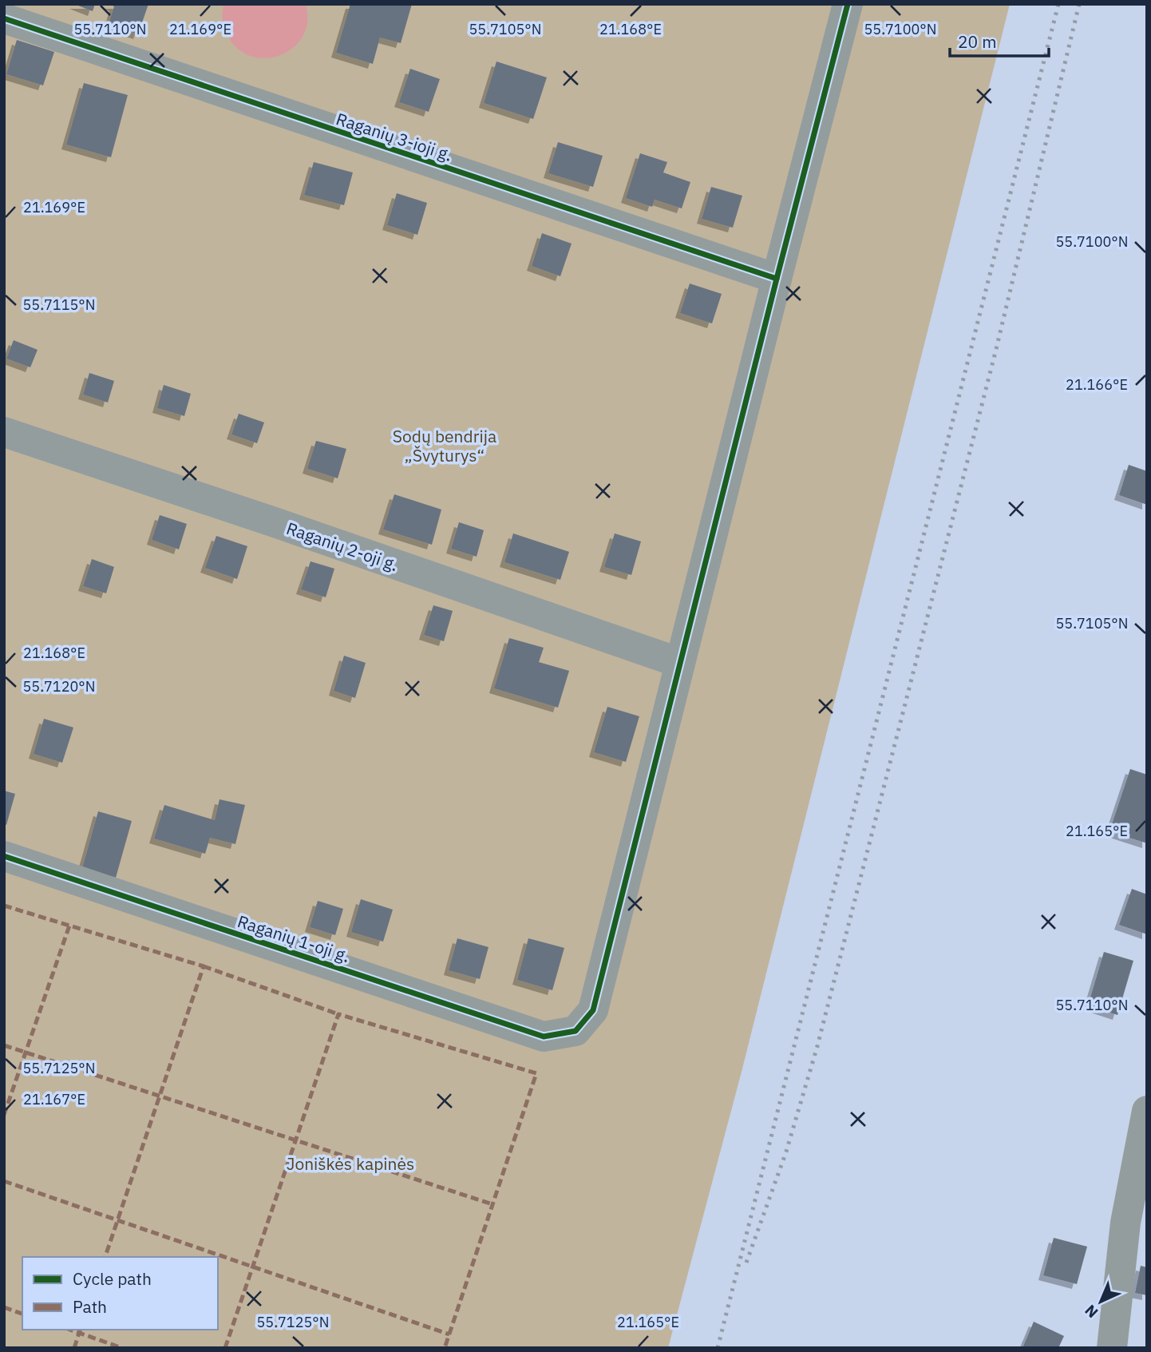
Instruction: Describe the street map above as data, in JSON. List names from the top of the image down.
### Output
{
  "streets": {
    "street": ["Raganių 3-ioji g.", "Raganių 2-oji g.", "Raganių 1-oji g."]
  },
  "crossings": [
    ["Raganių 2-oji g.", "Raganių 1-oji g."]
  ],
  "parks": ["Sodų bendrija „Švyturys“", "Joniškės kapinės"],
  "legend": ["Cycle path", "Path"],
  "scale_bar": "20 m",
  "north": "bottom left",
  "coordinates": [
    "55.7110°N",
    "55.7105°N",
    "55.7100°N",
    "21.169°E",
    "21.168°E",
    "55.7115°N",
    "21.166°E",
    "55.7120°N",
    "21.165°E",
    "55.7125°N",
    "21.167°E"
  ]
}
